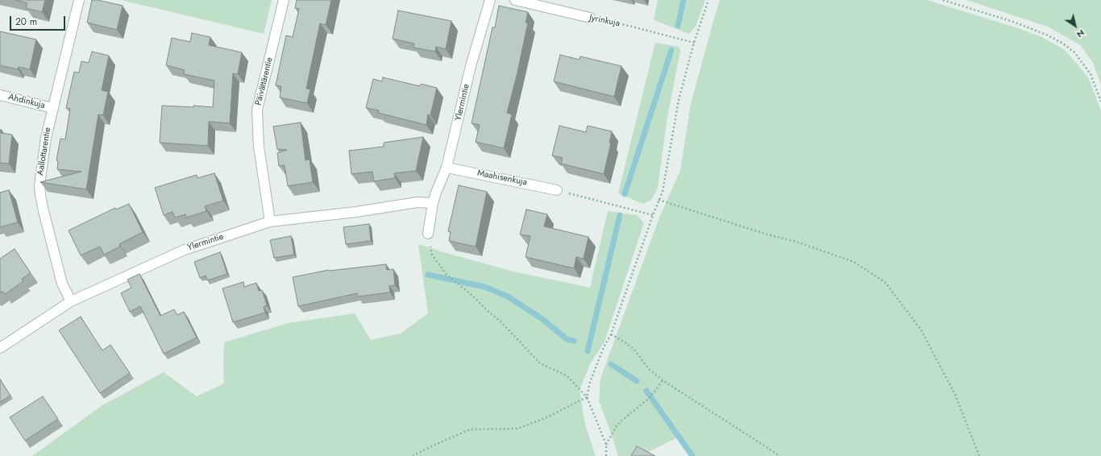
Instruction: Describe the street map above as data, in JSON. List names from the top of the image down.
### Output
{
  "streets": {
    "street": [
      "Jyrinkuja",
      "Päivättärentie",
      "Ahdinkuja",
      "Ylermintie",
      "Aallottarentie",
      "Maahisenkuja"
    ]
  },
  "crossings": [
    ["Päivättärentie", "Ylermintie"],
    ["Ahdinkuja", "Aallottarentie"],
    ["Ylermintie", "Aallottarentie"],
    ["Ylermintie", "Maahisenkuja"]
  ],
  "scale_bar": "20 m",
  "north": "bottom right"
}
